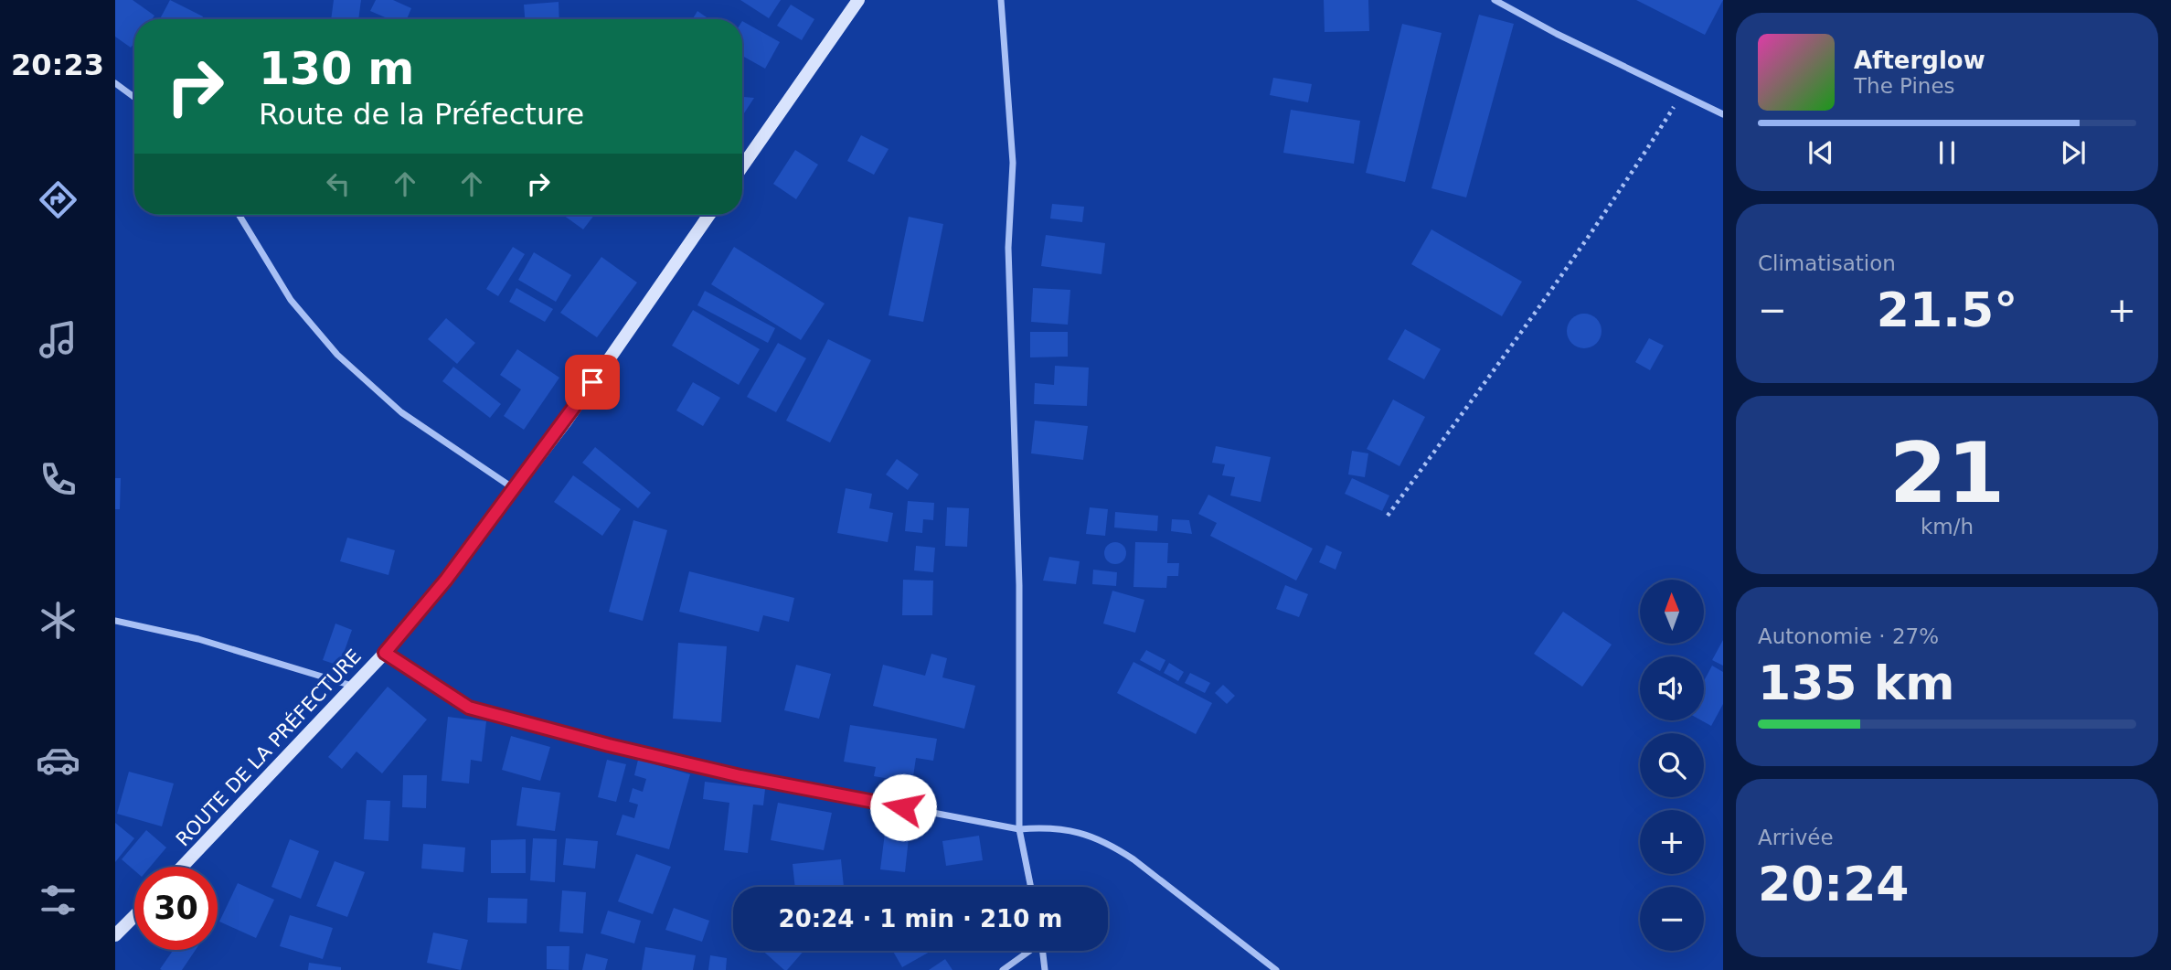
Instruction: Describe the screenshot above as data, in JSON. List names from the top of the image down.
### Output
{
  "streets": {
    "street": ["ROUTE DE LA PRÉFECTURE"]
  },
  "north": "top",
  "page": {
    "tabs": "20:23",
    "turn": ["130 m", "Route de la Préfecture"],
    "song": ["Afterglow", "The Pines"],
    "tile": [
      "Climatisation",
      ["21", "km/h"],
      ["Autonomie · 27%", "135 km"],
      ["Arrivée", "20:24"]
    ],
    "heat": ["−", "21.5°", "+"],
    "map_buttons": ["+", "−"],
    "limit": "30",
    "trip": "20:24 · 1 min · 210 m"
  }
}
